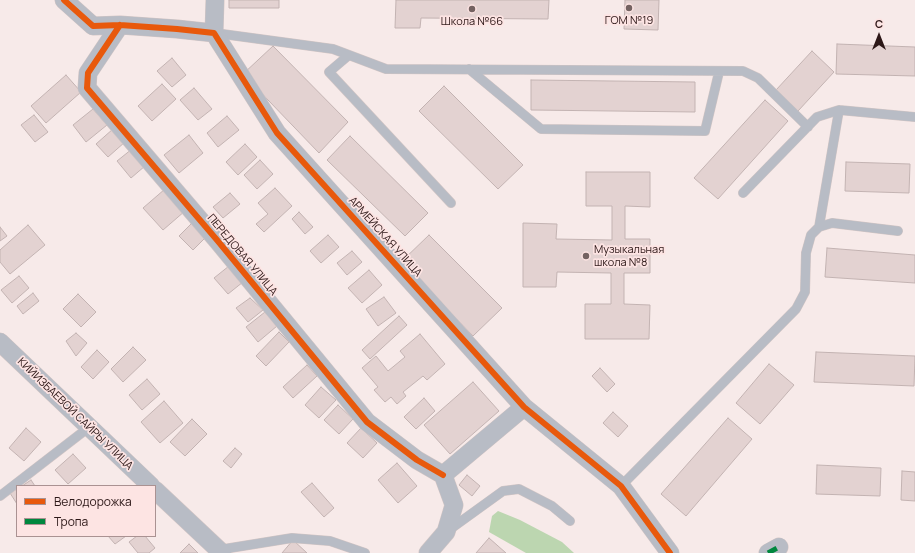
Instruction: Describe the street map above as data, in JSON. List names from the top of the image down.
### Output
{
  "streets": {
    "street": ["АРМЕЙСКАЯ УЛИЦА", "ПЕРЕДОВАЯ УЛИЦА", "КИЙИЗБАЕВОЙ САЙРЫ УЛИЦА"]
  },
  "places": ["ГОМ №19", "Школа №66", "Музыкальная школа №8"],
  "legend": ["Велодорожка", "Тропа"],
  "north": "top"
}
